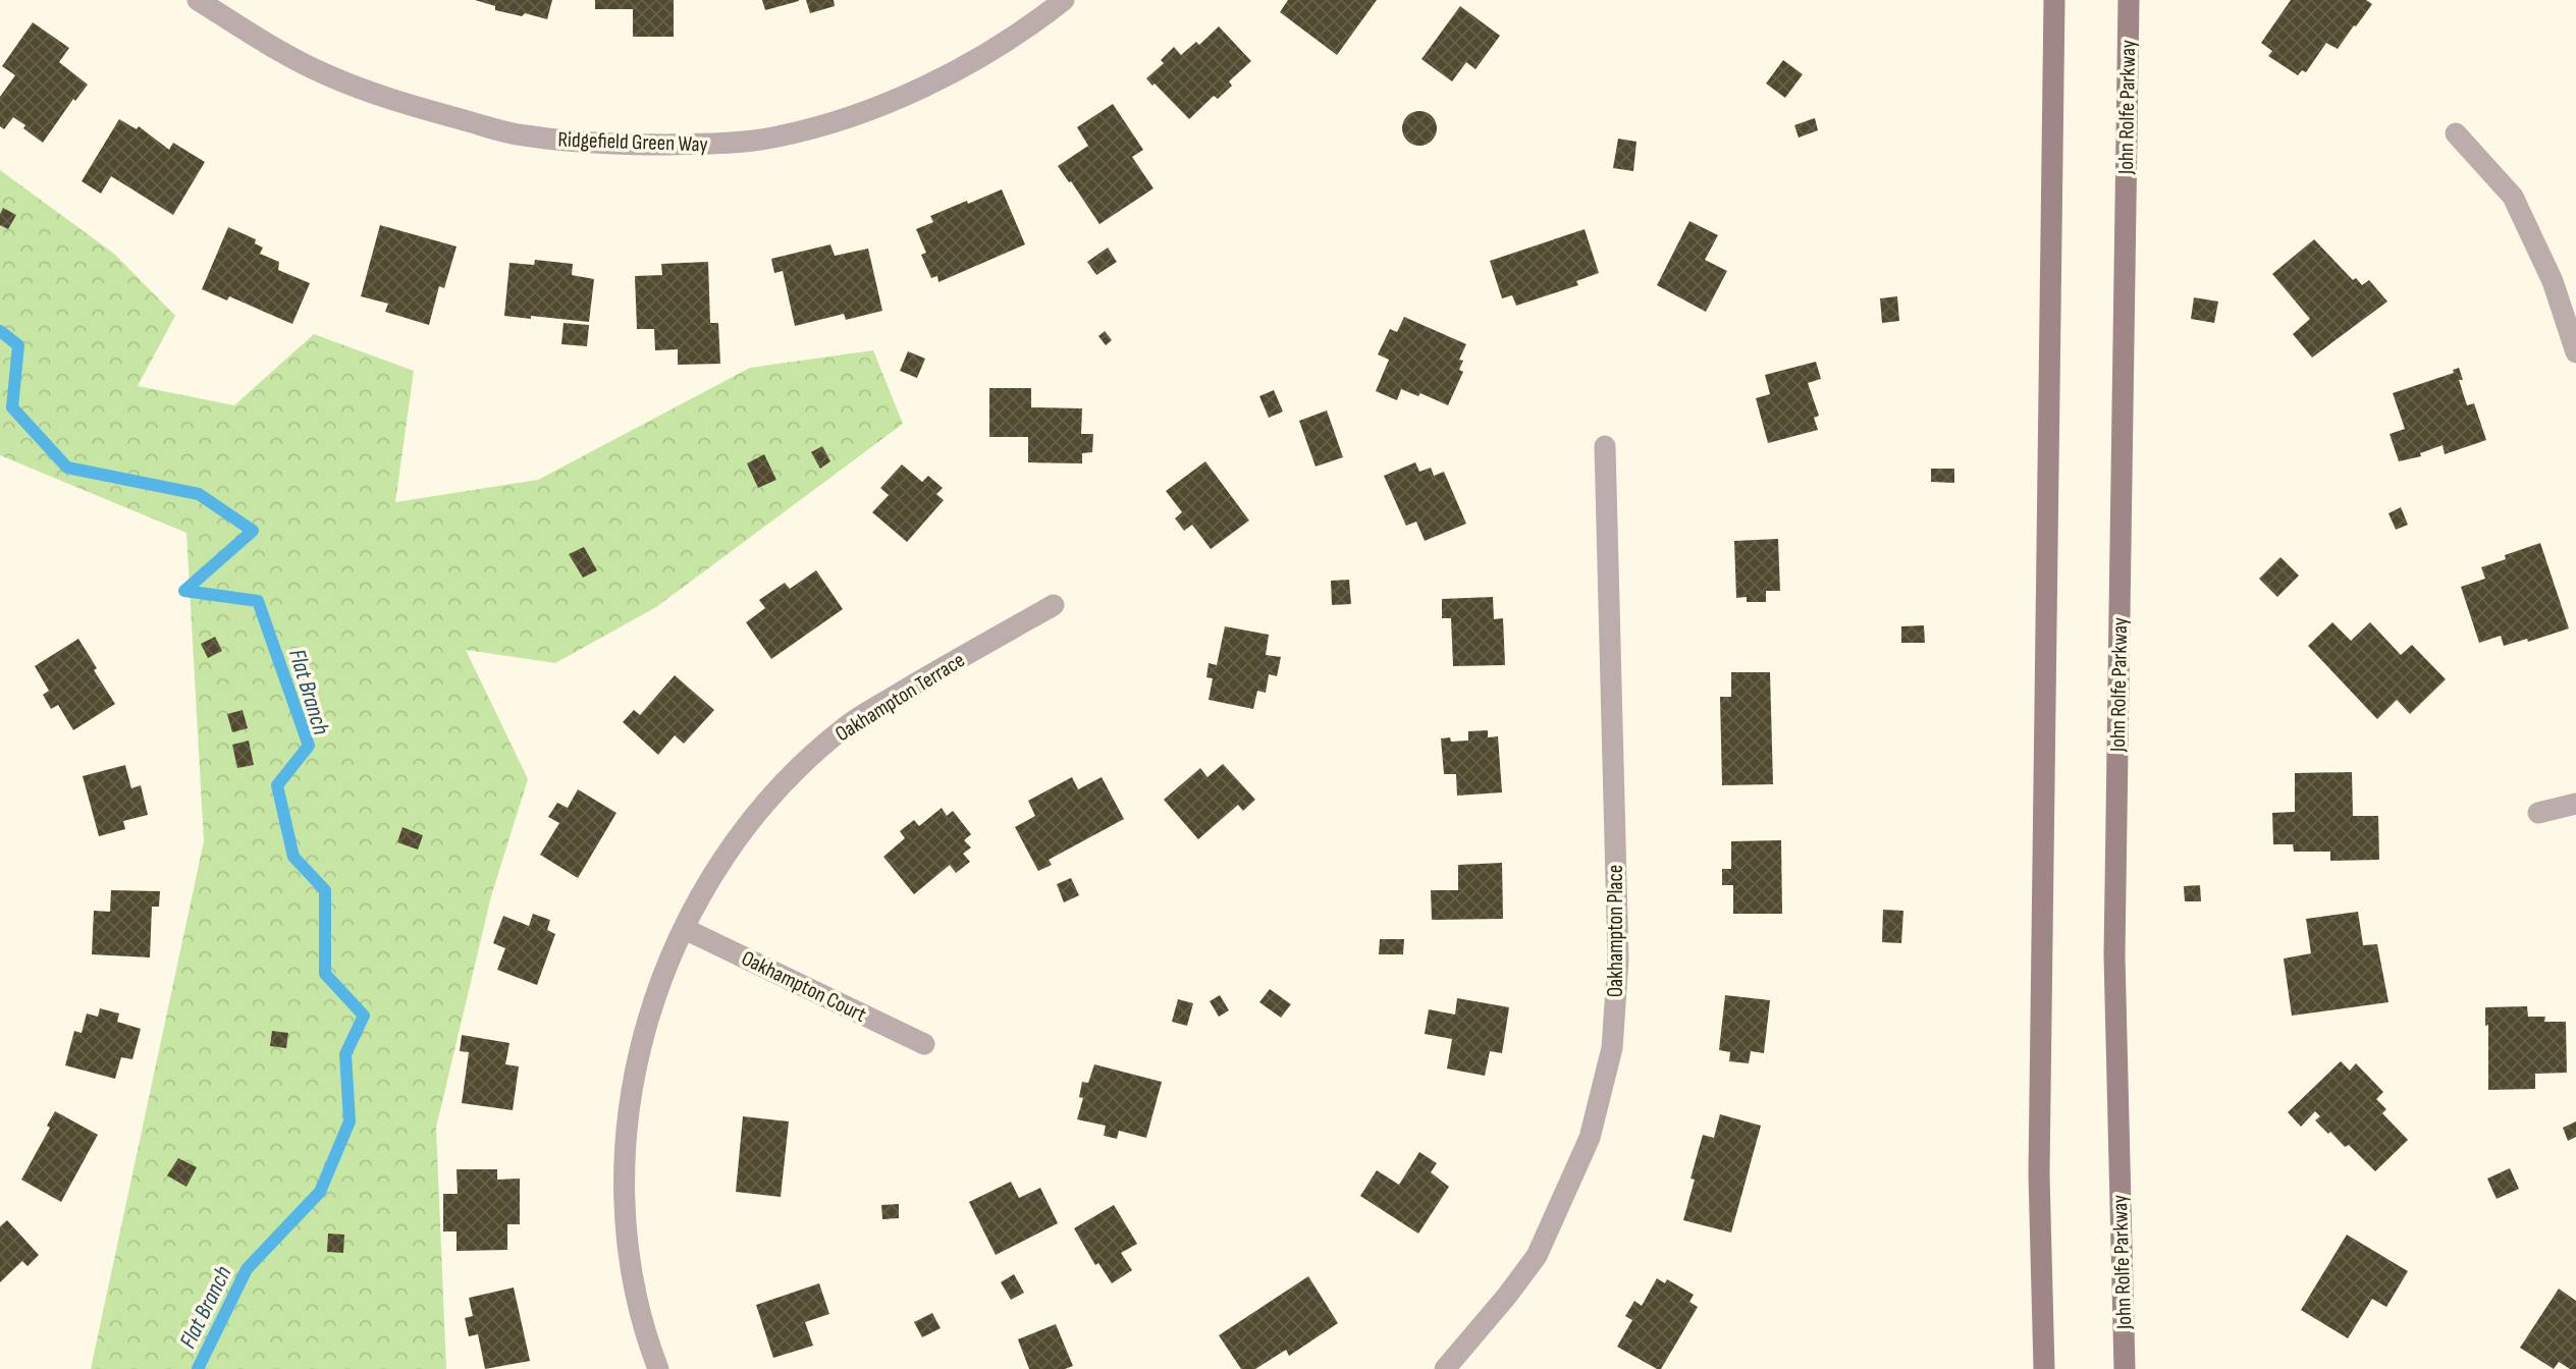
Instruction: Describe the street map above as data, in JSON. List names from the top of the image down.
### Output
{
  "streets": {
    "main road": ["John Rolfe Parkway"],
    "street": [
      "Ridgefield Green Way",
      "Oakhampton Terrace",
      "Oakhampton Place",
      "Oakhampton Court"
    ]
  },
  "crossings": [
    ["Oakhampton Terrace", "Oakhampton Court"]
  ],
  "water": ["Flat Branch"]
}
